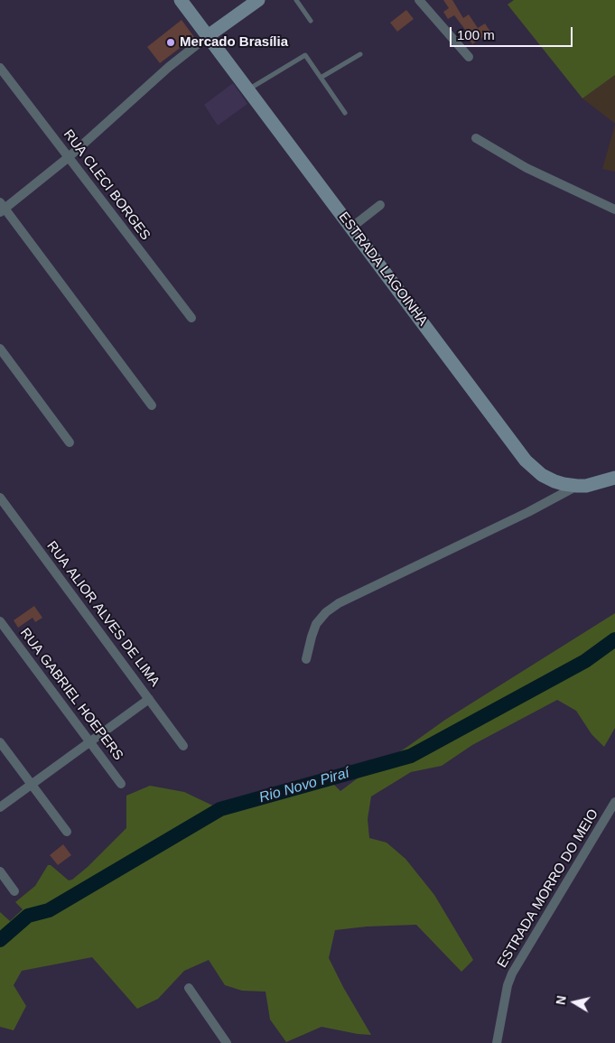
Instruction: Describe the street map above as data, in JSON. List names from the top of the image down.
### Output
{
  "streets": {
    "main road": ["ESTRADA LAGOINHA"],
    "street": [
      "RUA CLECI BORGES",
      "RUA ALIOR ALVES DE LIMA",
      "RUA GABRIEL HOEPERS",
      "ESTRADA MORRO DO MEIO"
    ]
  },
  "water": ["Rio Novo Piraí"],
  "places": ["Mercado Brasília"],
  "scale_bar": "100 m",
  "north": "left"
}
